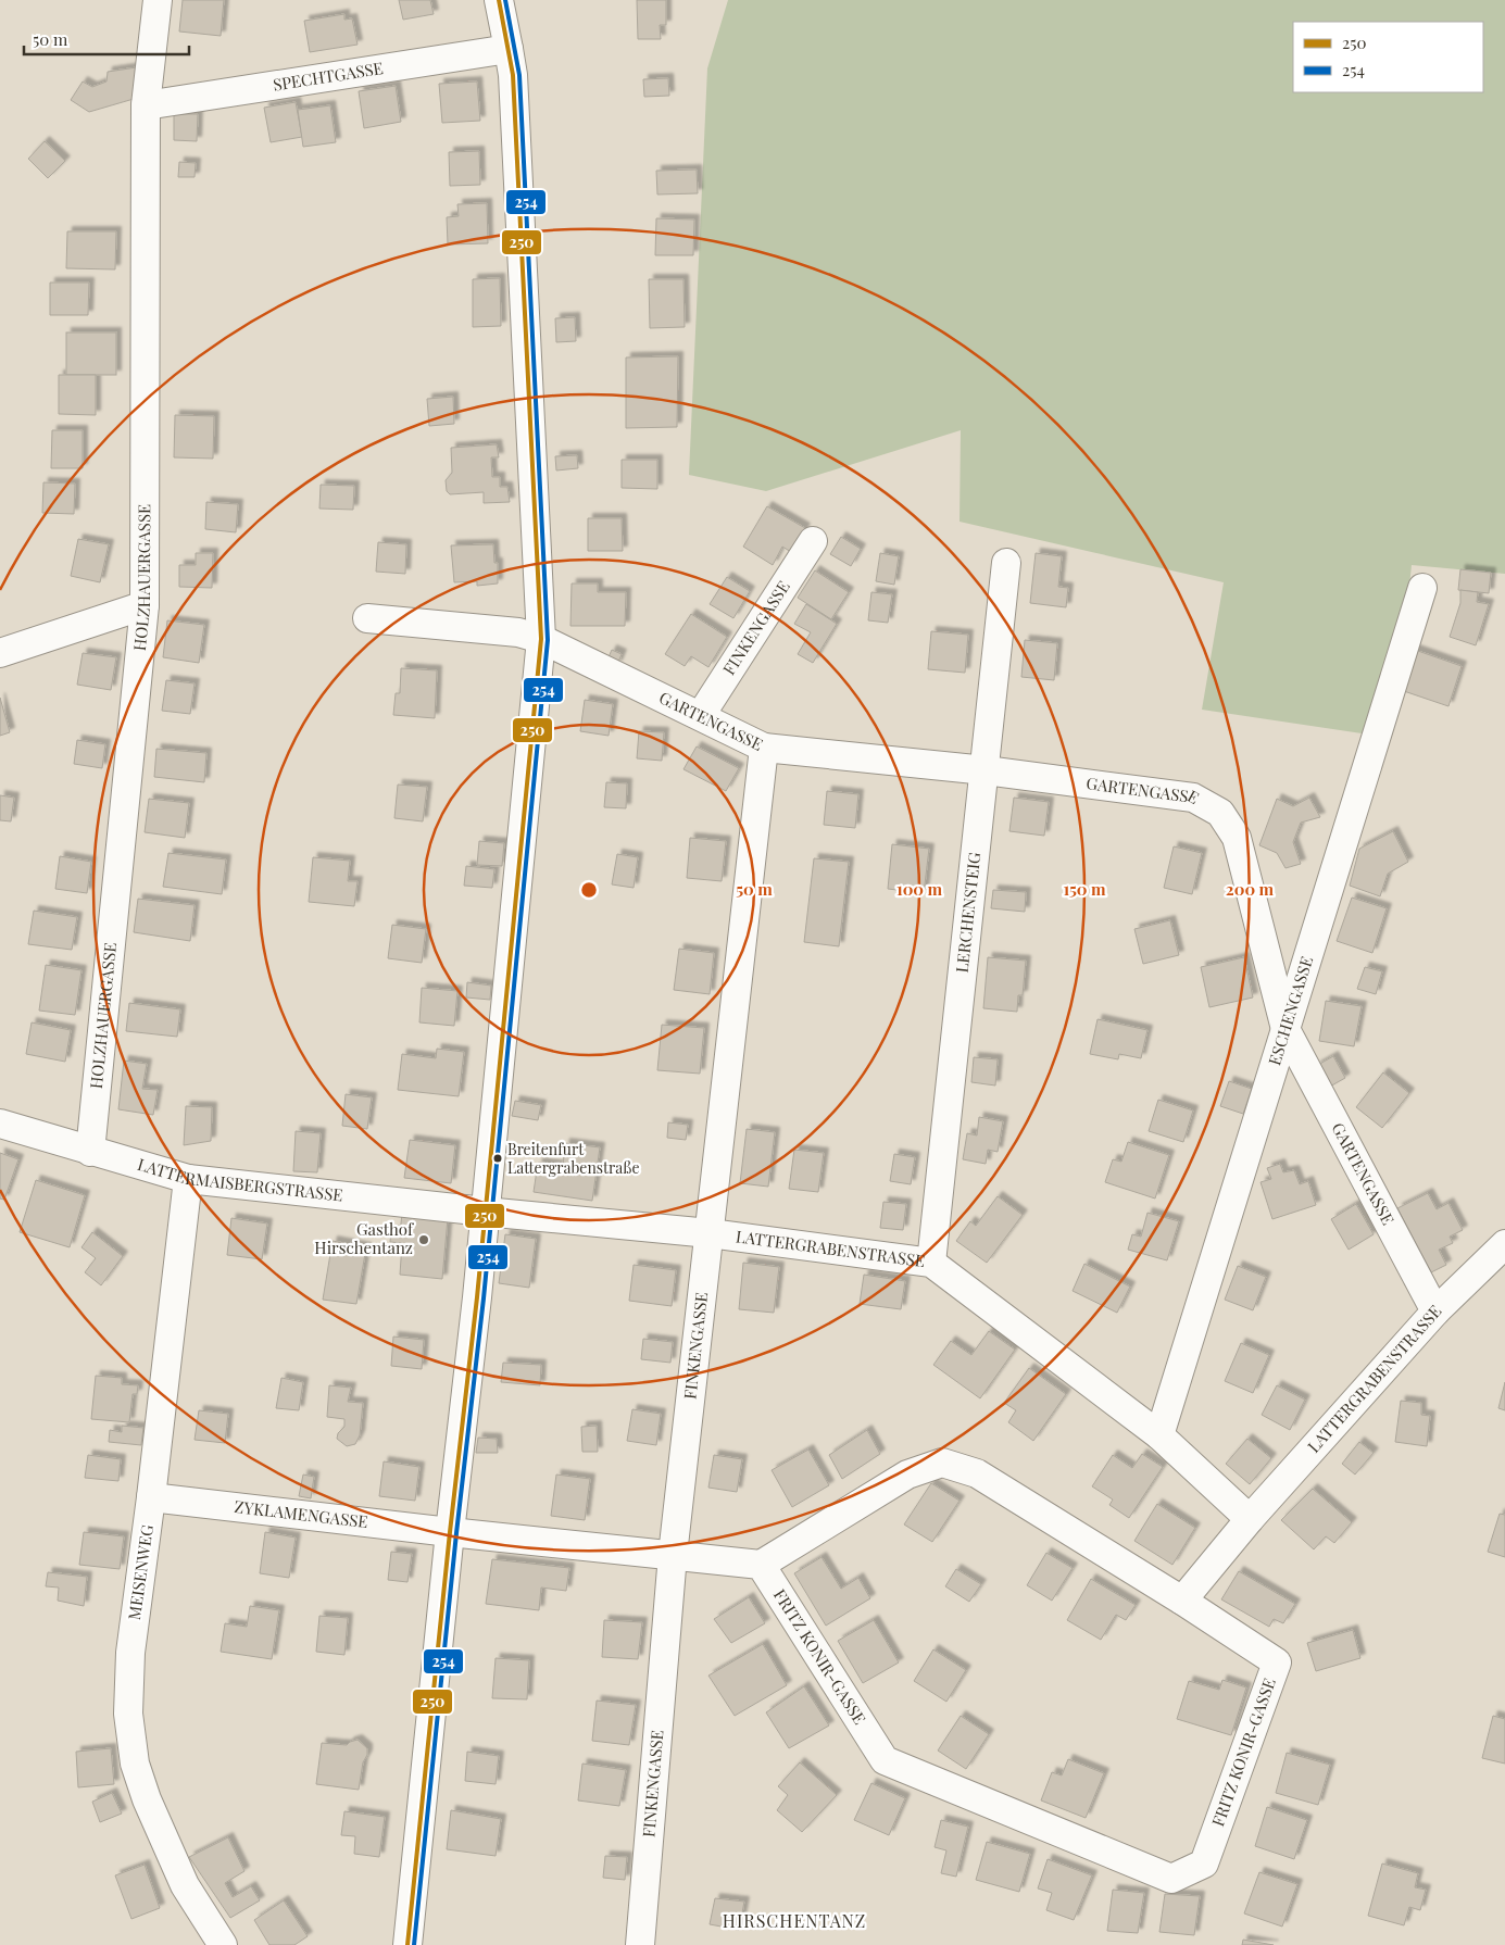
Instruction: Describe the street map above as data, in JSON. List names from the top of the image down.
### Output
{
  "streets": {
    "street": [
      "SPECHTGASSE",
      "HOLZHAUERGASSE",
      "FINKENGASSE",
      "GARTENGASSE",
      "LERCHENSTEIG",
      "ESCHENGASSE",
      "LATTERMAISBERGSTRASSE",
      "LATTERGRABENSTRASSE",
      "ZYKLAMENGASSE",
      "MEISENWEG",
      "FRITZ KONIR-GASSE"
    ]
  },
  "crossings": [
    ["SPECHTGASSE", "HOLZHAUERGASSE"],
    ["HOLZHAUERGASSE", "LATTERMAISBERGSTRASSE"],
    ["FINKENGASSE", "GARTENGASSE"],
    ["FINKENGASSE", "LATTERGRABENSTRASSE"],
    ["GARTENGASSE", "LERCHENSTEIG"],
    ["GARTENGASSE", "ESCHENGASSE"],
    ["GARTENGASSE", "LATTERGRABENSTRASSE"],
    ["LERCHENSTEIG", "LATTERGRABENSTRASSE"],
    ["ESCHENGASSE", "LATTERGRABENSTRASSE"],
    ["LATTERMAISBERGSTRASSE", "LATTERGRABENSTRASSE"],
    ["LATTERMAISBERGSTRASSE", "MEISENWEG"],
    ["LATTERGRABENSTRASSE", "FRITZ KONIR-GASSE"],
    ["ZYKLAMENGASSE", "MEISENWEG"]
  ],
  "districts": ["HIRSCHENTANZ"],
  "places": ["Breitenfurt Lattergrabenstraße", "Gasthof Hirschentanz"],
  "lines": ["transit line 250", "transit line 254"],
  "legend": ["250", "254"],
  "scale_bar": "50 m",
  "rings": [
    "50 m",
    "100 m",
    "150 m",
    "200 m"
  ]
}
